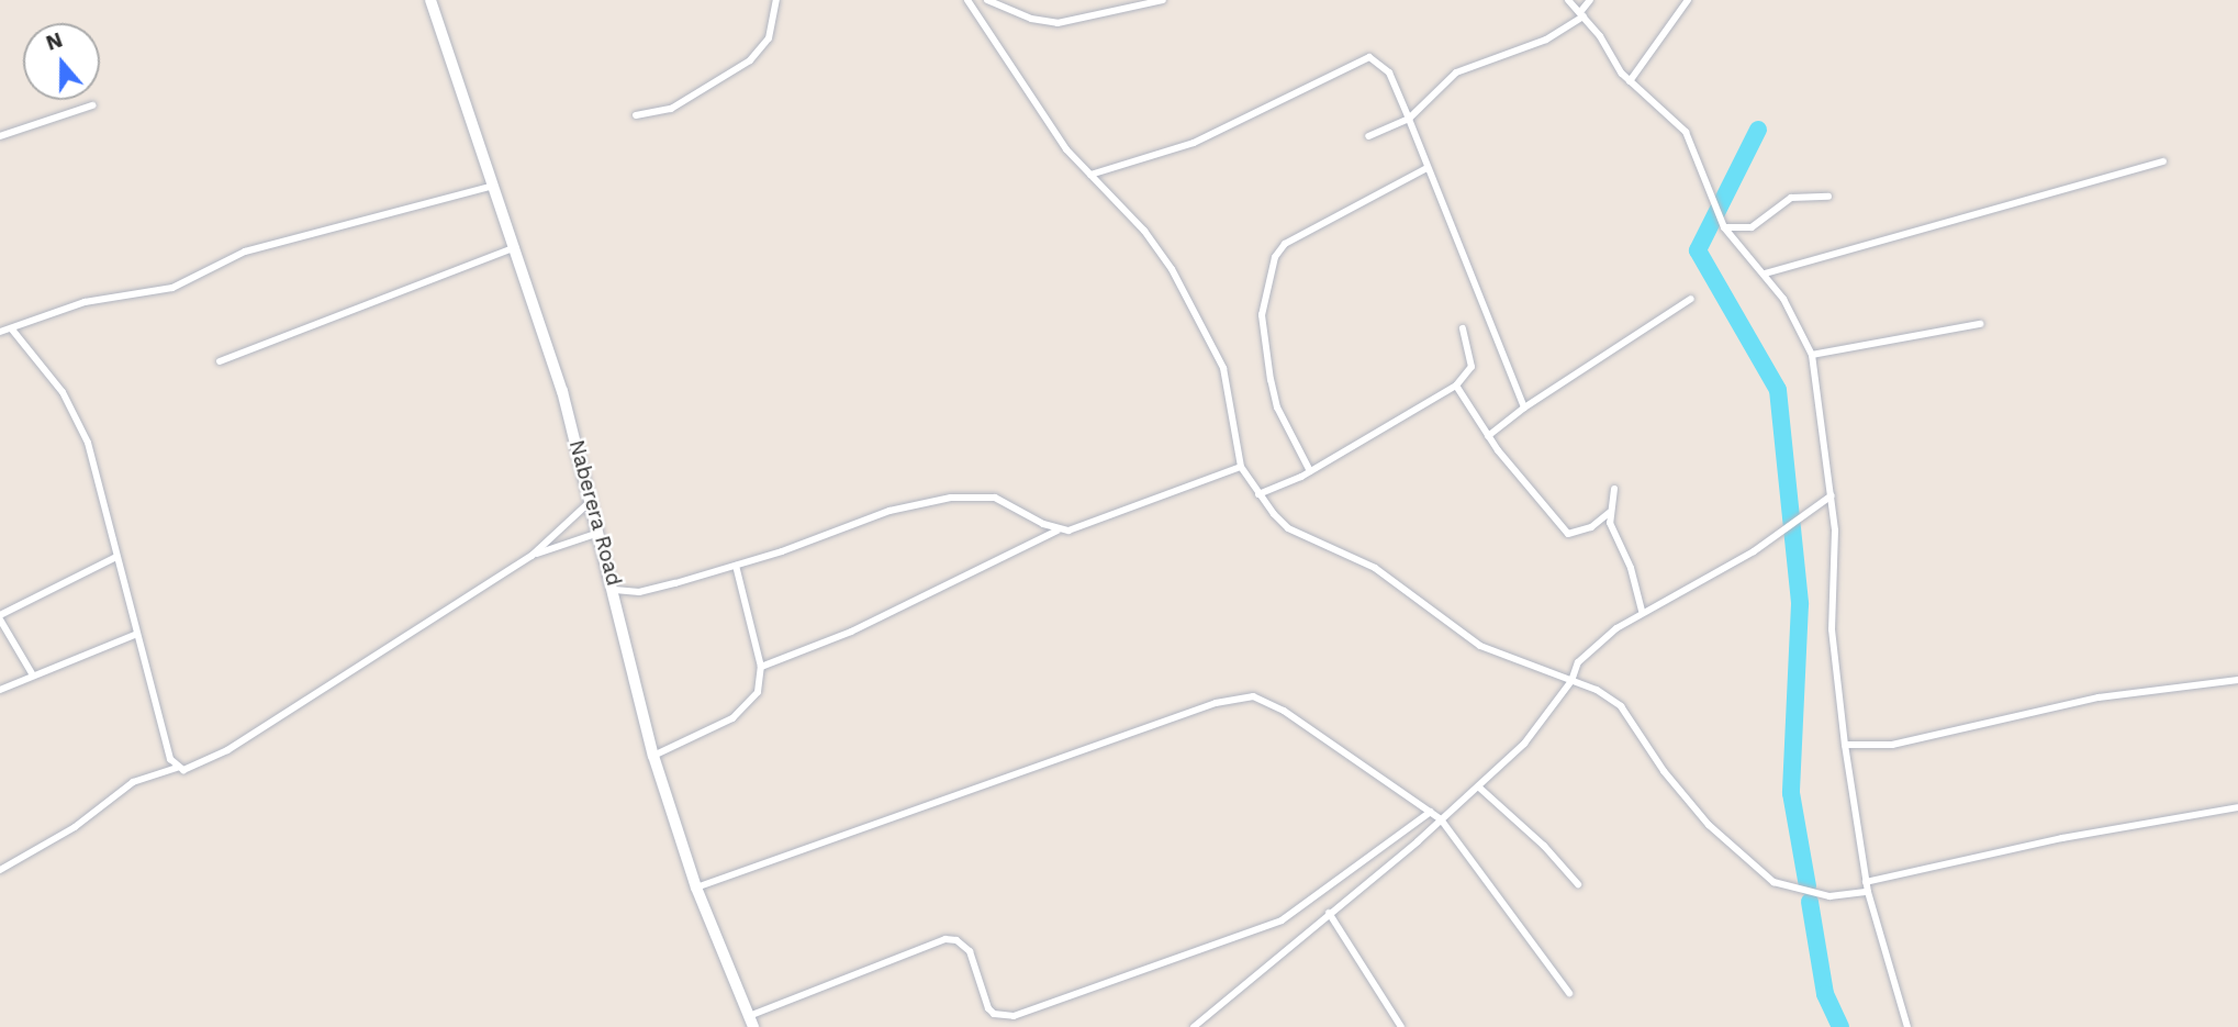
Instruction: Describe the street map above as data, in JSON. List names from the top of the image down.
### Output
{
  "streets": {
    "street": ["Naberera Road"]
  },
  "north": "top"
}
